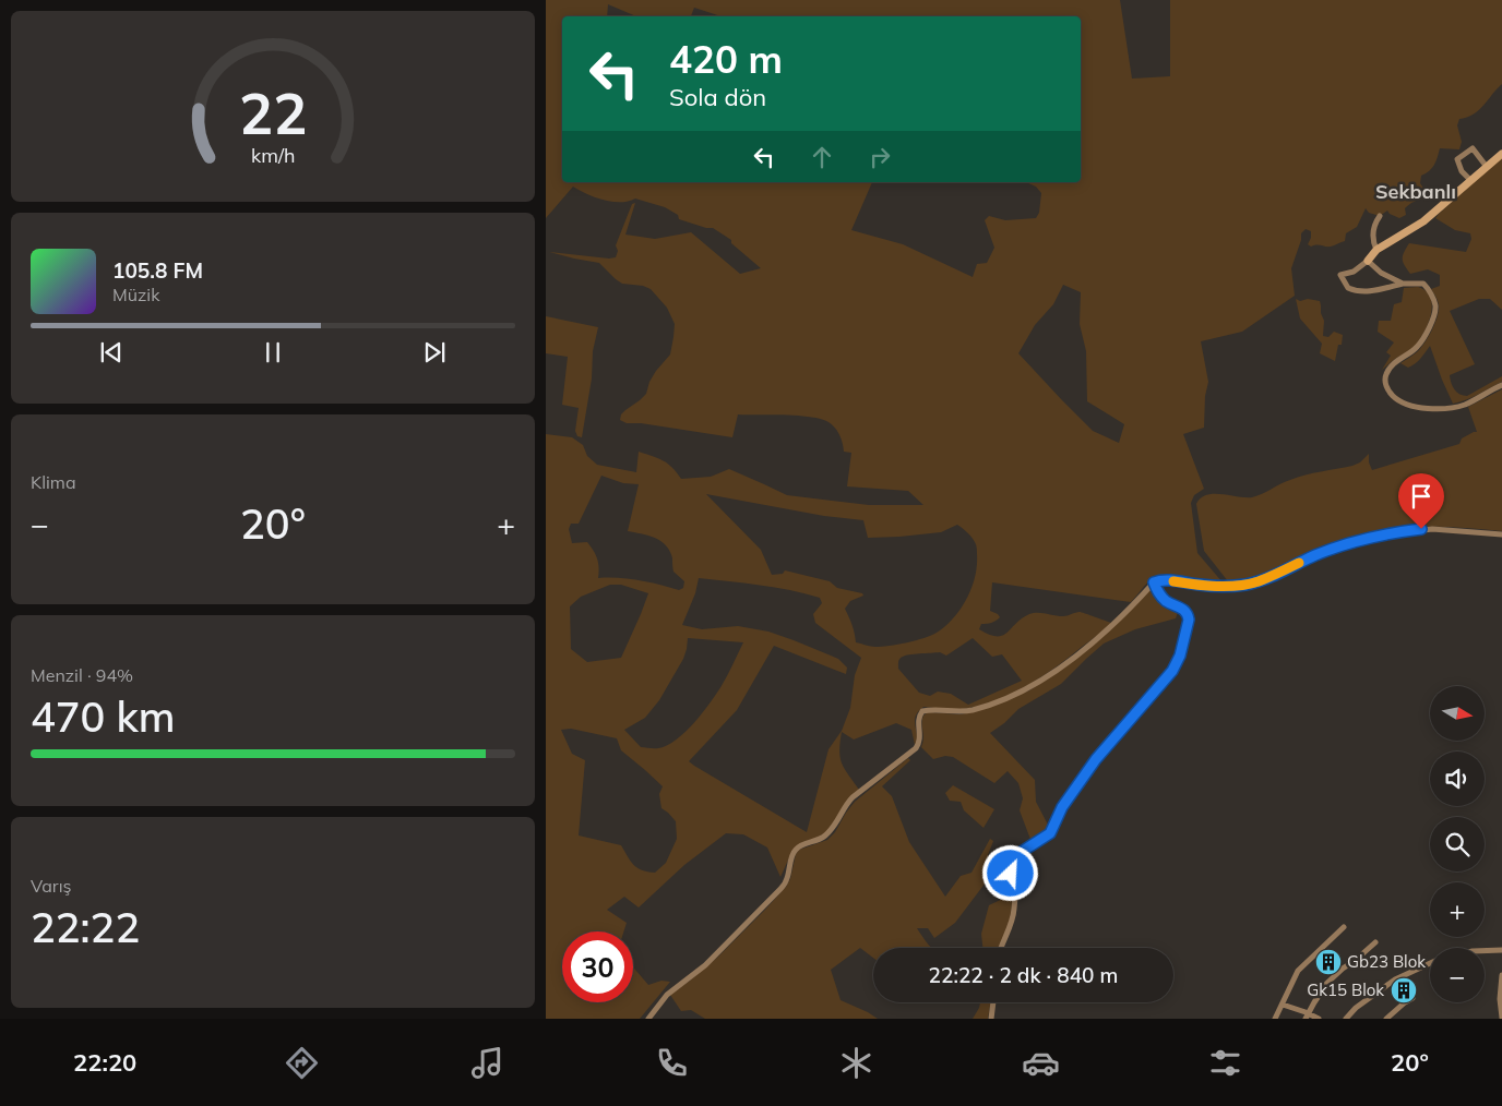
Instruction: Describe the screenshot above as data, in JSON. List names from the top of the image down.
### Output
{
  "districts": ["Sekbanlı"],
  "places": {
    "building": ["Gb23 Blok", "Gk15 Blok"]
  },
  "north": "right",
  "page": {
    "turn": ["420 m", "Sola dön"],
    "song": ["105.8 FM", "Müzik"],
    "tile": [
      "Klima",
      ["Menzil · 94%", "470 km"],
      ["Varış", "22:22"]
    ],
    "heat": ["−", "20°", "+"],
    "map_buttons": ["+", "−"],
    "limit": "30",
    "trip": "22:22 · 2 dk · 840 m",
    "tabs": ["22:20", "20°"],
    "gauge": ["22", "km/h"]
  }
}
